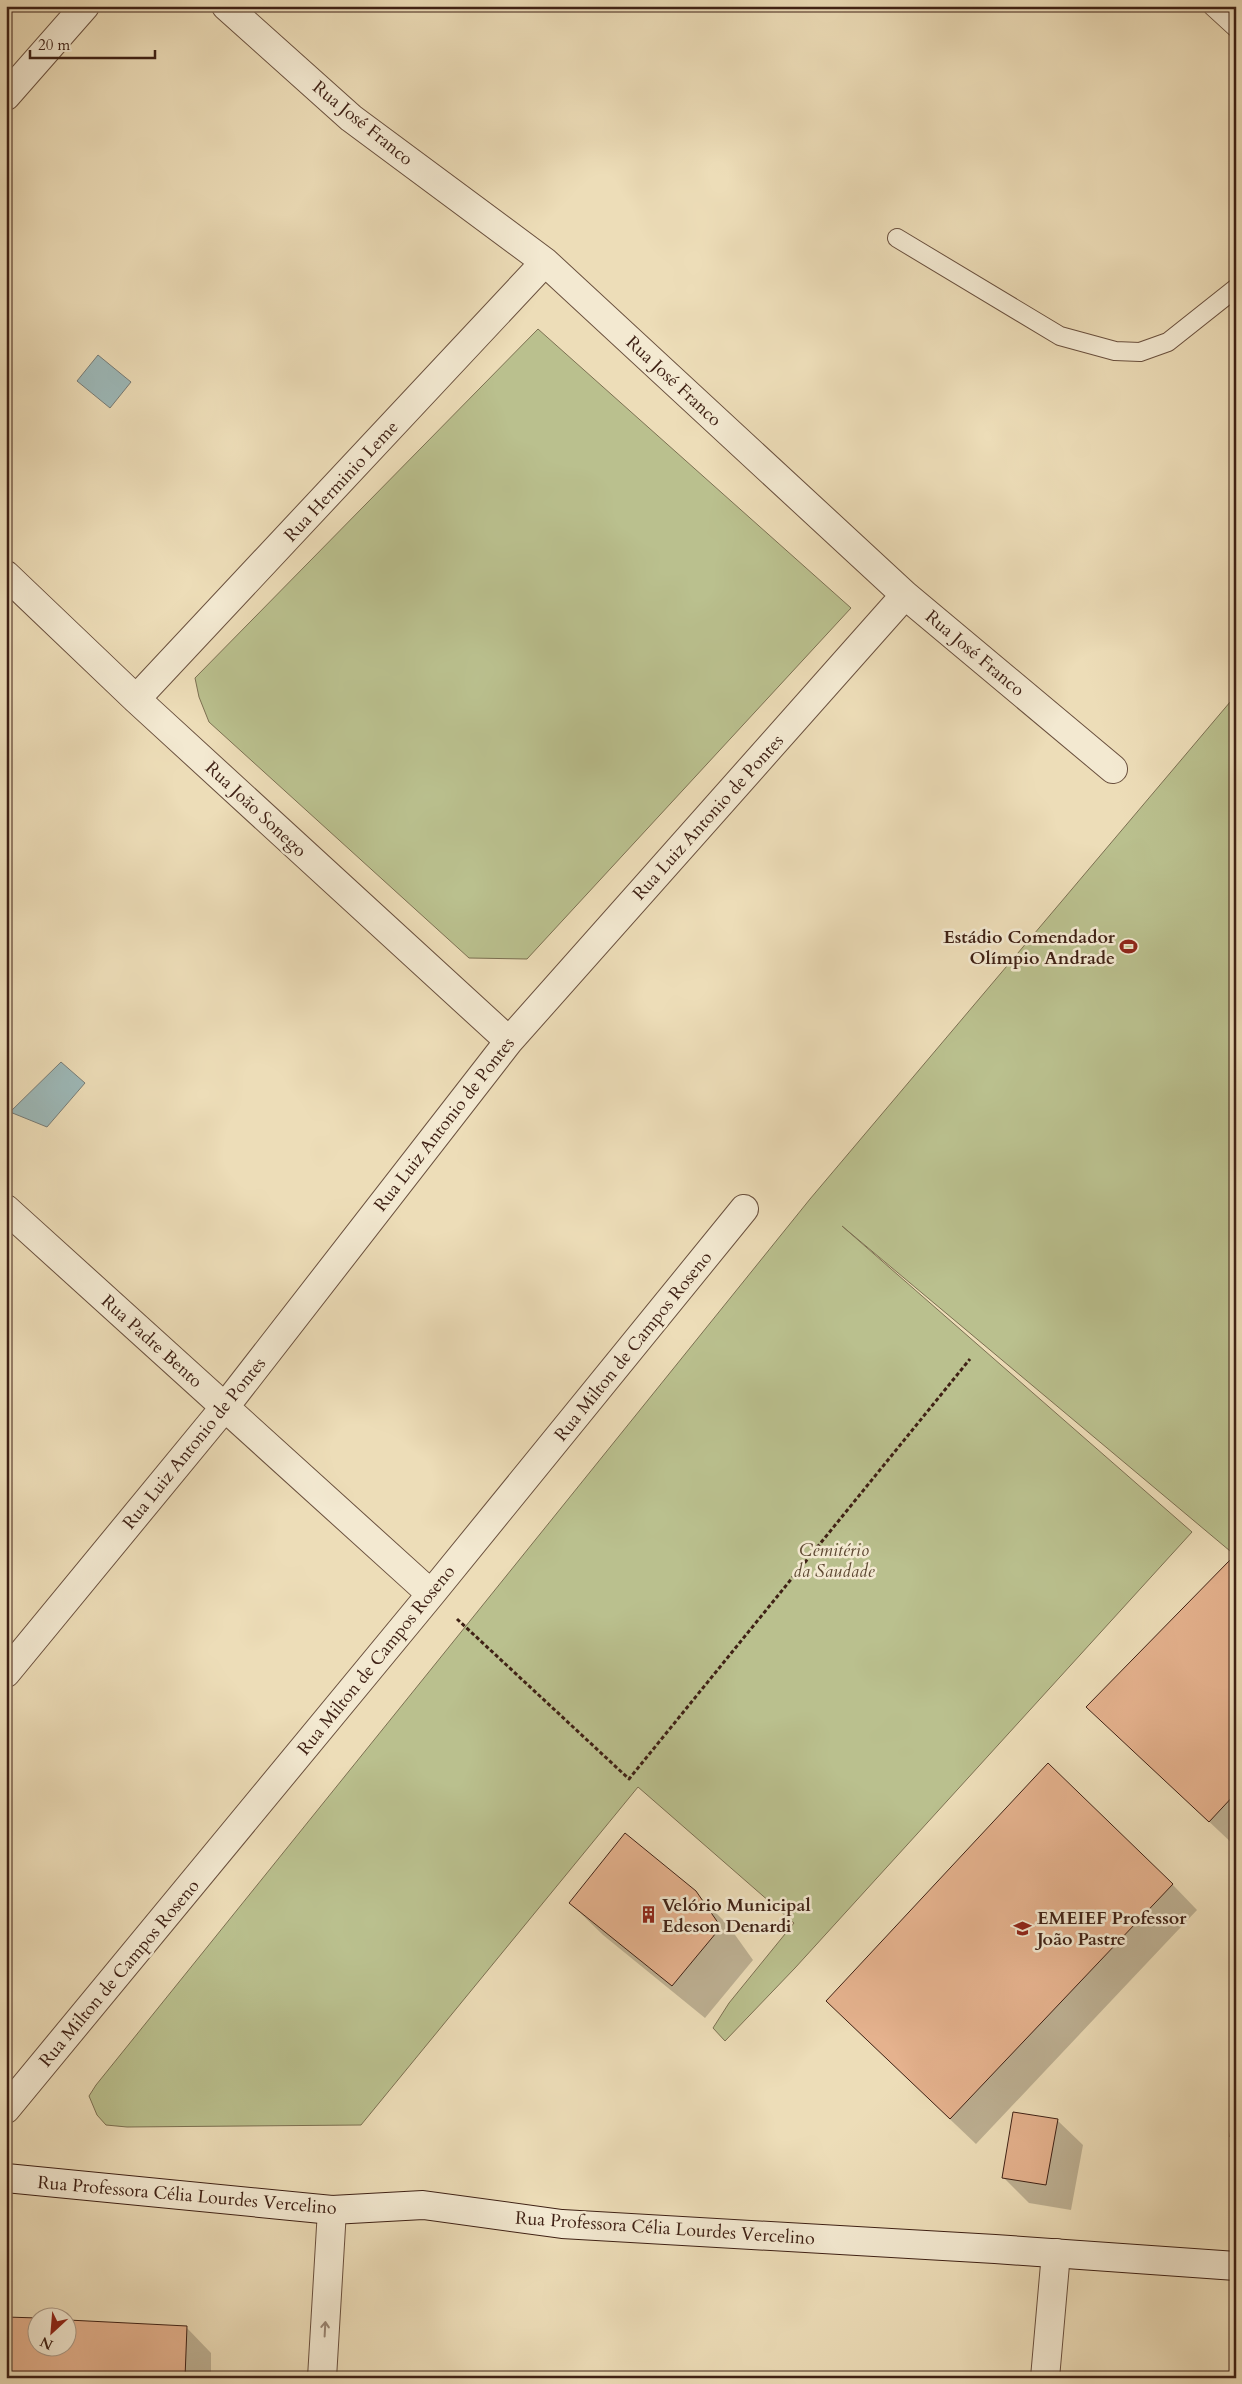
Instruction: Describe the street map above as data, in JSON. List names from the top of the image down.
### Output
{
  "streets": {
    "street": [
      "Rua José Franco",
      "Rua Herminio Leme",
      "Rua João Sonego",
      "Rua Luiz Antonio de Pontes",
      "Rua Padre Bento",
      "Rua Milton de Campos Roseno",
      "Rua Professora Célia Lourdes Vercelino"
    ]
  },
  "crossings": [
    ["Rua José Franco", "Rua Herminio Leme"],
    ["Rua José Franco", "Rua Luiz Antonio de Pontes"],
    ["Rua Herminio Leme", "Rua João Sonego"],
    ["Rua João Sonego", "Rua Luiz Antonio de Pontes"],
    ["Rua Luiz Antonio de Pontes", "Rua Padre Bento"],
    ["Rua Padre Bento", "Rua Milton de Campos Roseno"]
  ],
  "parks": ["Cemitério da Saudade"],
  "places": {
    "sports": ["Estádio Comendador Olímpio Andrade"],
    "building": ["Velório Municipal Edeson Denardi"],
    "school or university": ["EMEIEF Professor João Pastre"]
  },
  "scale_bar": "20 m",
  "north": "bottom left"
}
